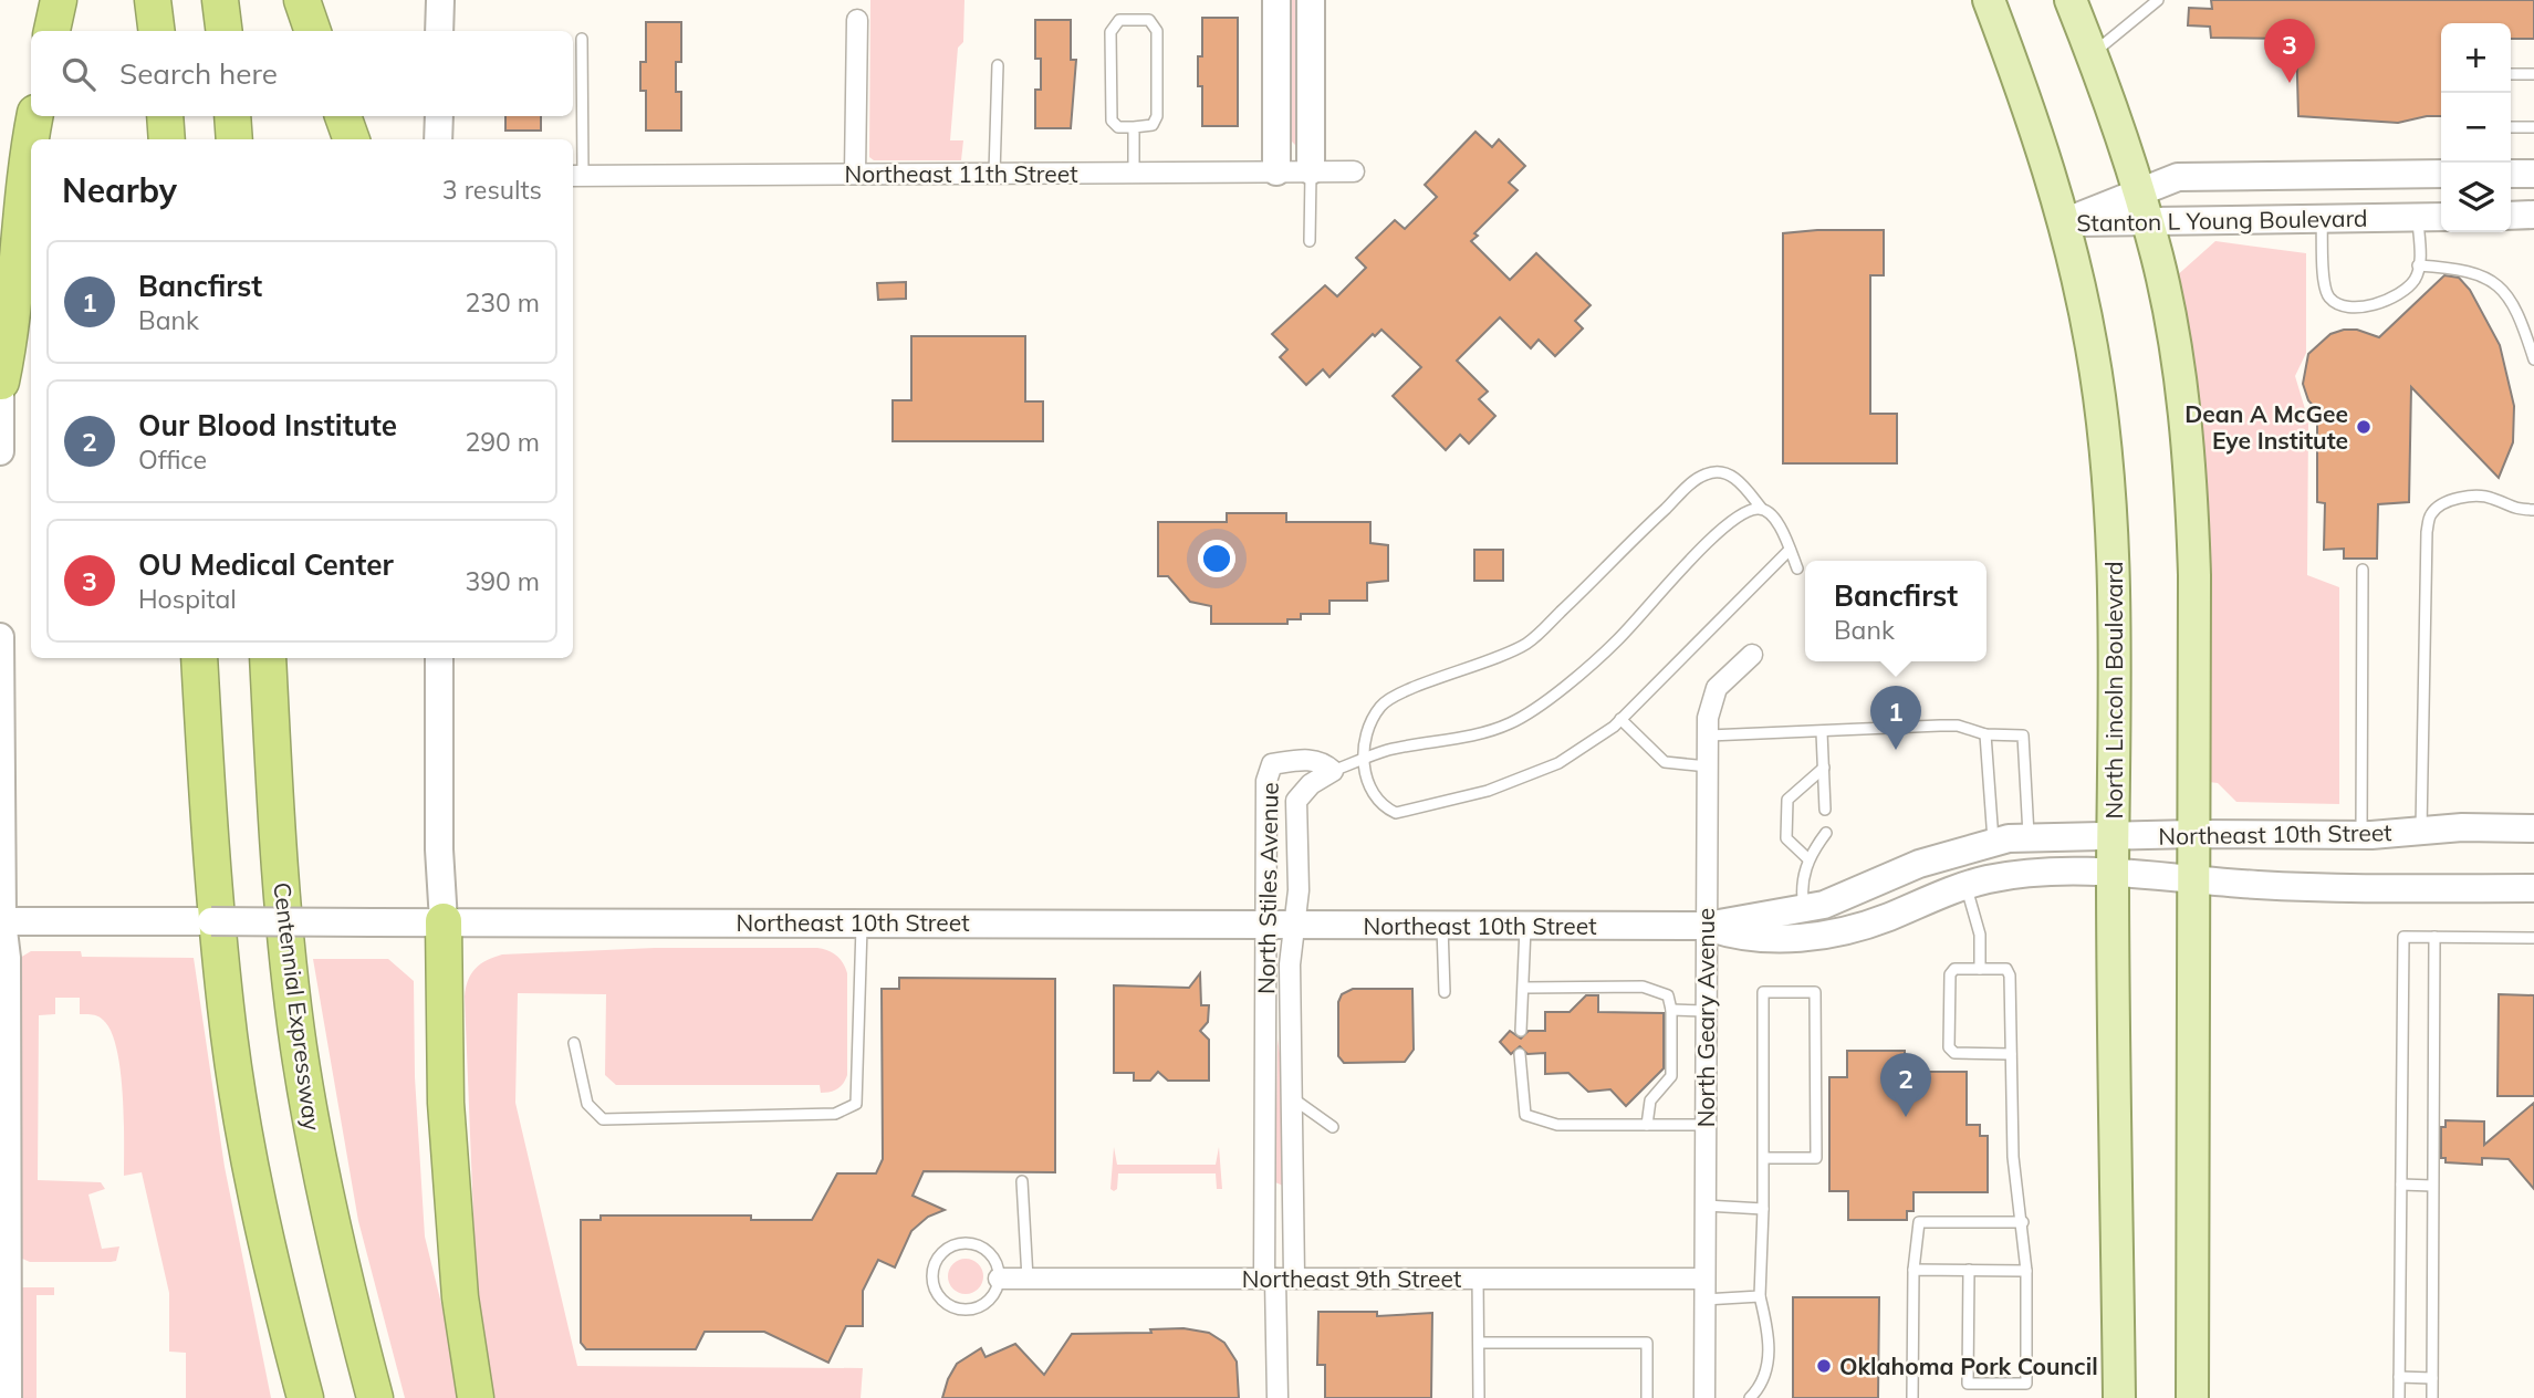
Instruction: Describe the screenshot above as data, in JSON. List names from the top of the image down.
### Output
{
  "streets": {
    "highway": ["Centennial Expressway"],
    "main road": ["Stanton L Young Boulevard", "North Lincoln Boulevard", "Northeast 10th Street"],
    "street": [
      "Northeast 11th Street",
      "North Stiles Avenue",
      "North Geary Avenue",
      "Northeast 9th Street"
    ]
  },
  "crossings": [
    ["Stanton L Young Boulevard", "North Lincoln Boulevard"],
    ["North Lincoln Boulevard", "Northeast 10th Street"],
    ["Northeast 10th Street", "North Stiles Avenue"],
    ["Northeast 10th Street", "North Geary Avenue"],
    ["North Stiles Avenue", "Northeast 9th Street"],
    ["North Geary Avenue", "Northeast 9th Street"]
  ],
  "places": ["Dean A McGee Eye Institute", "Oklahoma Pork Council"],
  "page": {
    "pins": ["3", "1", "2"],
    "map_buttons": ["+", "−"],
    "search": "Search here",
    "heading": ["Nearby", "3 results"],
    "list": [
      {
        "mark": "1",
        "name": "Bancfirst",
        "note": "Bank",
        "value": "230 m"
      },
      {
        "mark": "2",
        "name": "Our Blood Institute",
        "note": "Office",
        "value": "290 m"
      },
      {
        "mark": "3",
        "name": "OU Medical Center",
        "note": "Hospital",
        "value": "390 m"
      }
    ],
    "popup": ["Bancfirst", "Bank"]
  }
}
